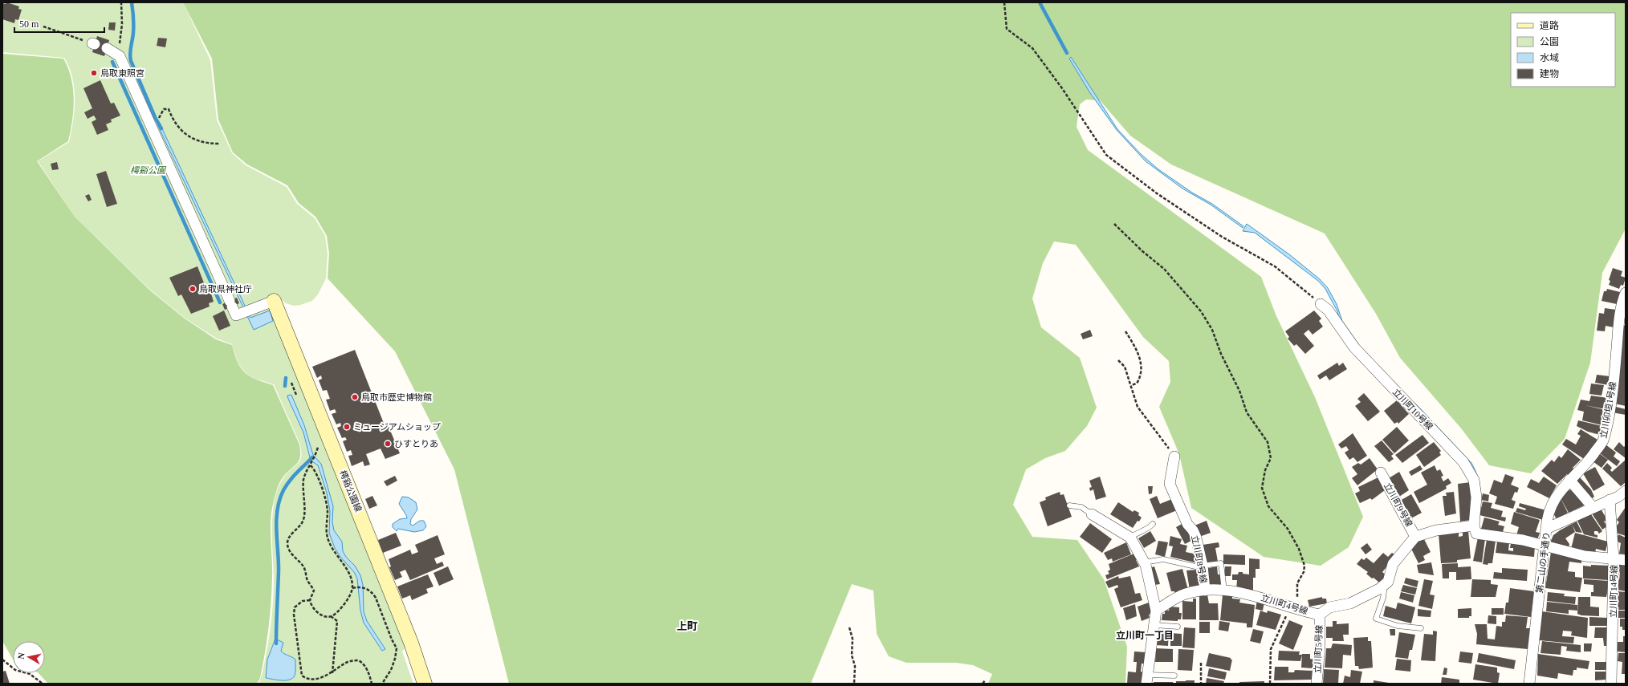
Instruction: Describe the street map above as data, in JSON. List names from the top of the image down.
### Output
{
  "streets": {
    "main road": ["樗谿公園線"],
    "street": [
      "立川町10号線",
      "立川卯垣1号線",
      "立川町9号線",
      "立川町8号線",
      "第二山の手通り",
      "立川町14号線",
      "立川町4号線",
      "立川町5号線"
    ]
  },
  "crossings": [
    ["立川卯垣1号線", "第二山の手通り"],
    ["立川町8号線", "立川町4号線"],
    ["第二山の手通り", "立川町14号線"],
    ["立川町4号線", "立川町5号線"]
  ],
  "districts": ["上町", "立川町一丁目"],
  "parks": ["樗谿公園"],
  "places": [
    "鳥取東照宮",
    "鳥取県神社庁",
    "鳥取市歴史博物館",
    "ミュージアムショップ",
    "ひすとりあ"
  ],
  "legend": [
    "道路",
    "公園",
    "水域",
    "建物"
  ],
  "scale_bar": "50 m",
  "north": "left"
}
